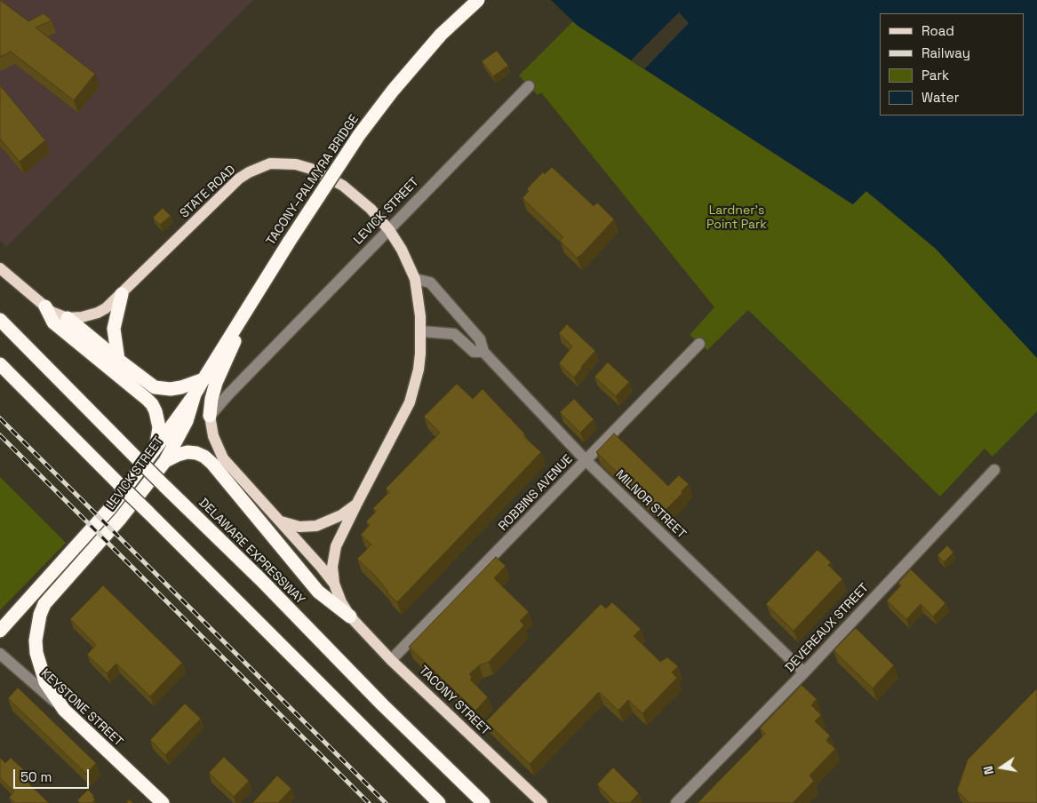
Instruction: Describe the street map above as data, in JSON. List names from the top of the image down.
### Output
{
  "streets": {
    "highway": [
      "TACONY–PALMYRA BRIDGE",
      "LEVICK STREET",
      "DELAWARE EXPRESSWAY",
      "KEYSTONE STREET"
    ],
    "main road": ["STATE ROAD", "TACONY STREET"],
    "street": ["ROBBINS AVENUE", "MILNOR STREET", "DEVEREAUX STREET"]
  },
  "crossings": [
    ["TACONY–PALMYRA BRIDGE", "LEVICK STREET"],
    ["STATE ROAD", "LEVICK STREET"],
    ["STATE ROAD", "MILNOR STREET"],
    ["STATE ROAD", "TACONY STREET"],
    ["LEVICK STREET", "KEYSTONE STREET"],
    ["ROBBINS AVENUE", "MILNOR STREET"],
    ["ROBBINS AVENUE", "TACONY STREET"],
    ["MILNOR STREET", "DEVEREAUX STREET"]
  ],
  "parks": ["Lardner's Point Park"],
  "legend": [
    "Road",
    "Railway",
    "Park",
    "Water"
  ],
  "scale_bar": "50 m",
  "north": "left"
}
